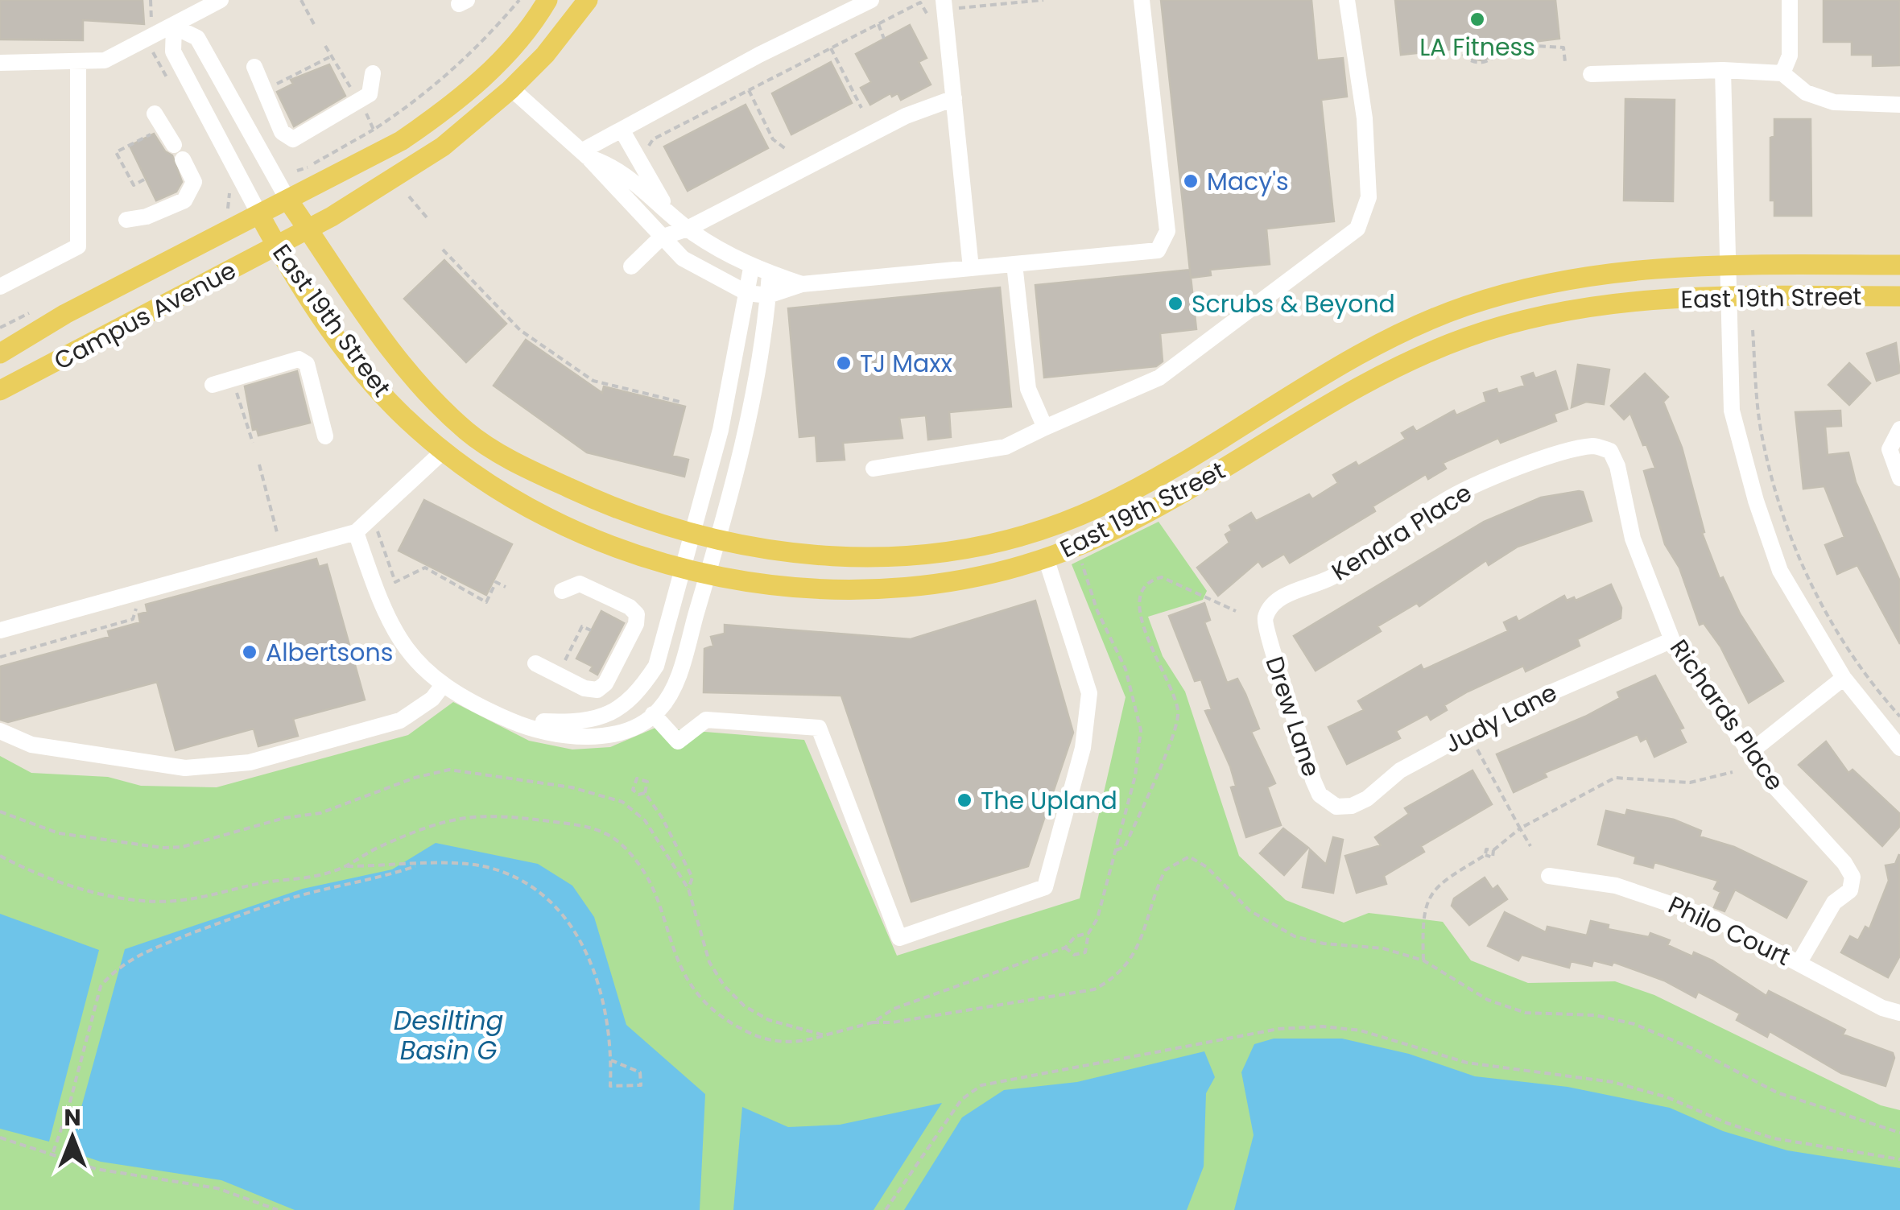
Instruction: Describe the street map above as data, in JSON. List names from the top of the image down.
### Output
{
  "streets": {
    "main road": ["East 19th Street", "Campus Avenue"],
    "street": [
      "Kendra Place",
      "Richards Place",
      "Drew Lane",
      "Judy Lane",
      "Philo Court"
    ]
  },
  "crossings": [
    ["East 19th Street", "Campus Avenue"],
    ["Kendra Place", "Richards Place"],
    ["Kendra Place", "Drew Lane"],
    ["Richards Place", "Judy Lane"],
    ["Richards Place", "Philo Court"],
    ["Drew Lane", "Judy Lane"]
  ],
  "water": ["Desilting Basin G"],
  "places": [
    "LA Fitness",
    "Macy's",
    "Scrubs & Beyond",
    "TJ Maxx",
    "Albertsons",
    "The Upland"
  ],
  "north": "top"
}
